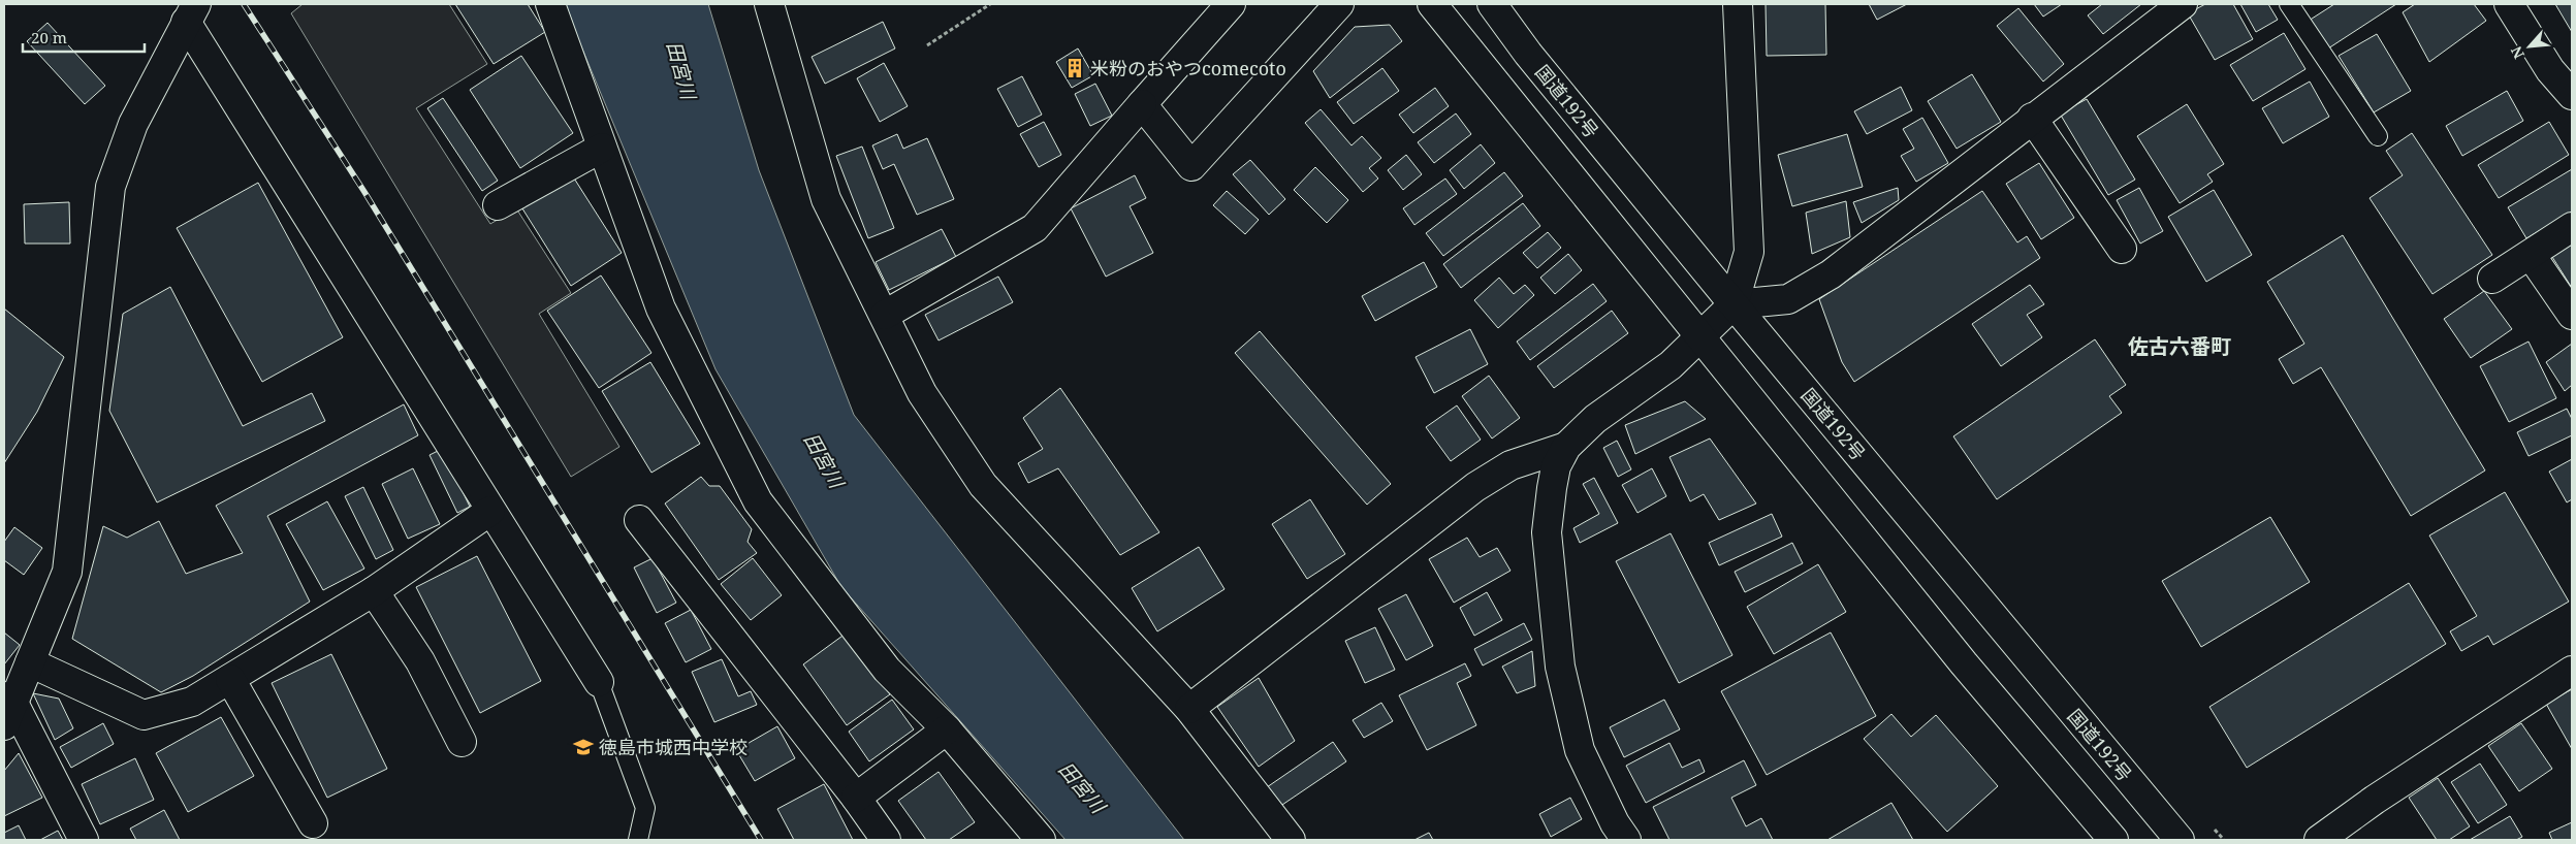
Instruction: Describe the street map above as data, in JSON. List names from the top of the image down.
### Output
{
  "streets": {
    "main road": ["国道192号"]
  },
  "districts": ["佐古六番町"],
  "water": ["田宮川"],
  "places": {
    "building": ["米粉のおやつcomecoto"],
    "school or university": ["徳島市城西中学校"]
  },
  "scale_bar": "20 m",
  "north": "bottom left"
}
